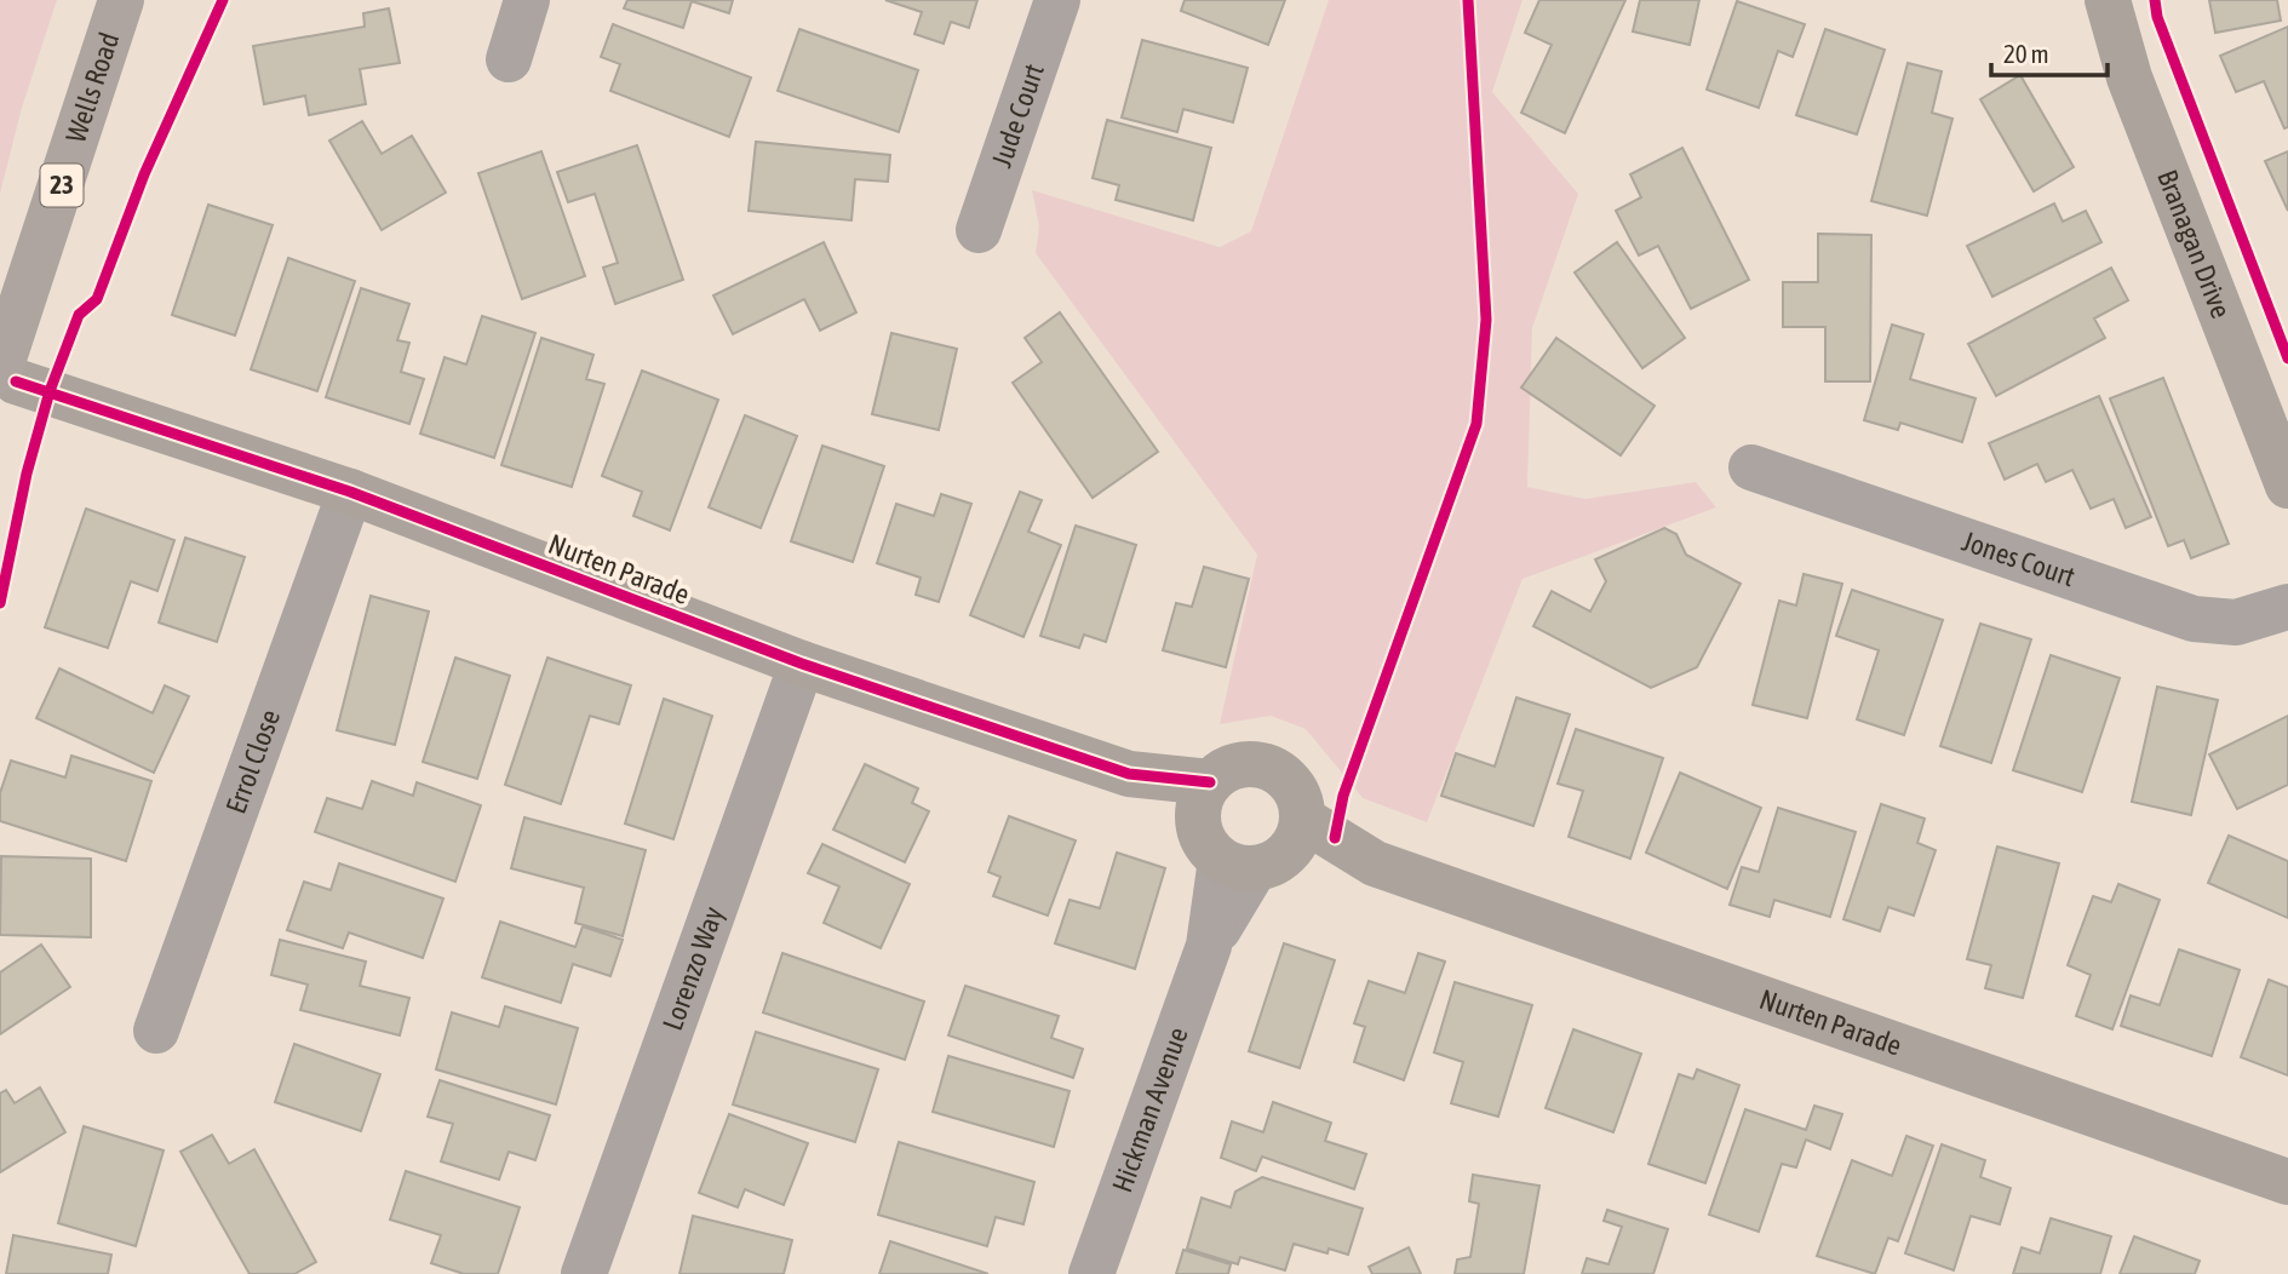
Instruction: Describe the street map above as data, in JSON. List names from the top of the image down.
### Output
{
  "streets": {
    "main road": ["Wells Road", "23"],
    "street": [
      "Jude Court",
      "Branagan Drive",
      "Jones Court",
      "Nurten Parade",
      "Errol Close",
      "Lorenzo Way",
      "Hickman Avenue"
    ]
  },
  "crossings": [
    ["Wells Road", "Nurten Parade"],
    ["Nurten Parade", "Errol Close"],
    ["Nurten Parade", "Lorenzo Way"],
    ["Nurten Parade", "Hickman Avenue"]
  ],
  "scale_bar": "20 m"
}
